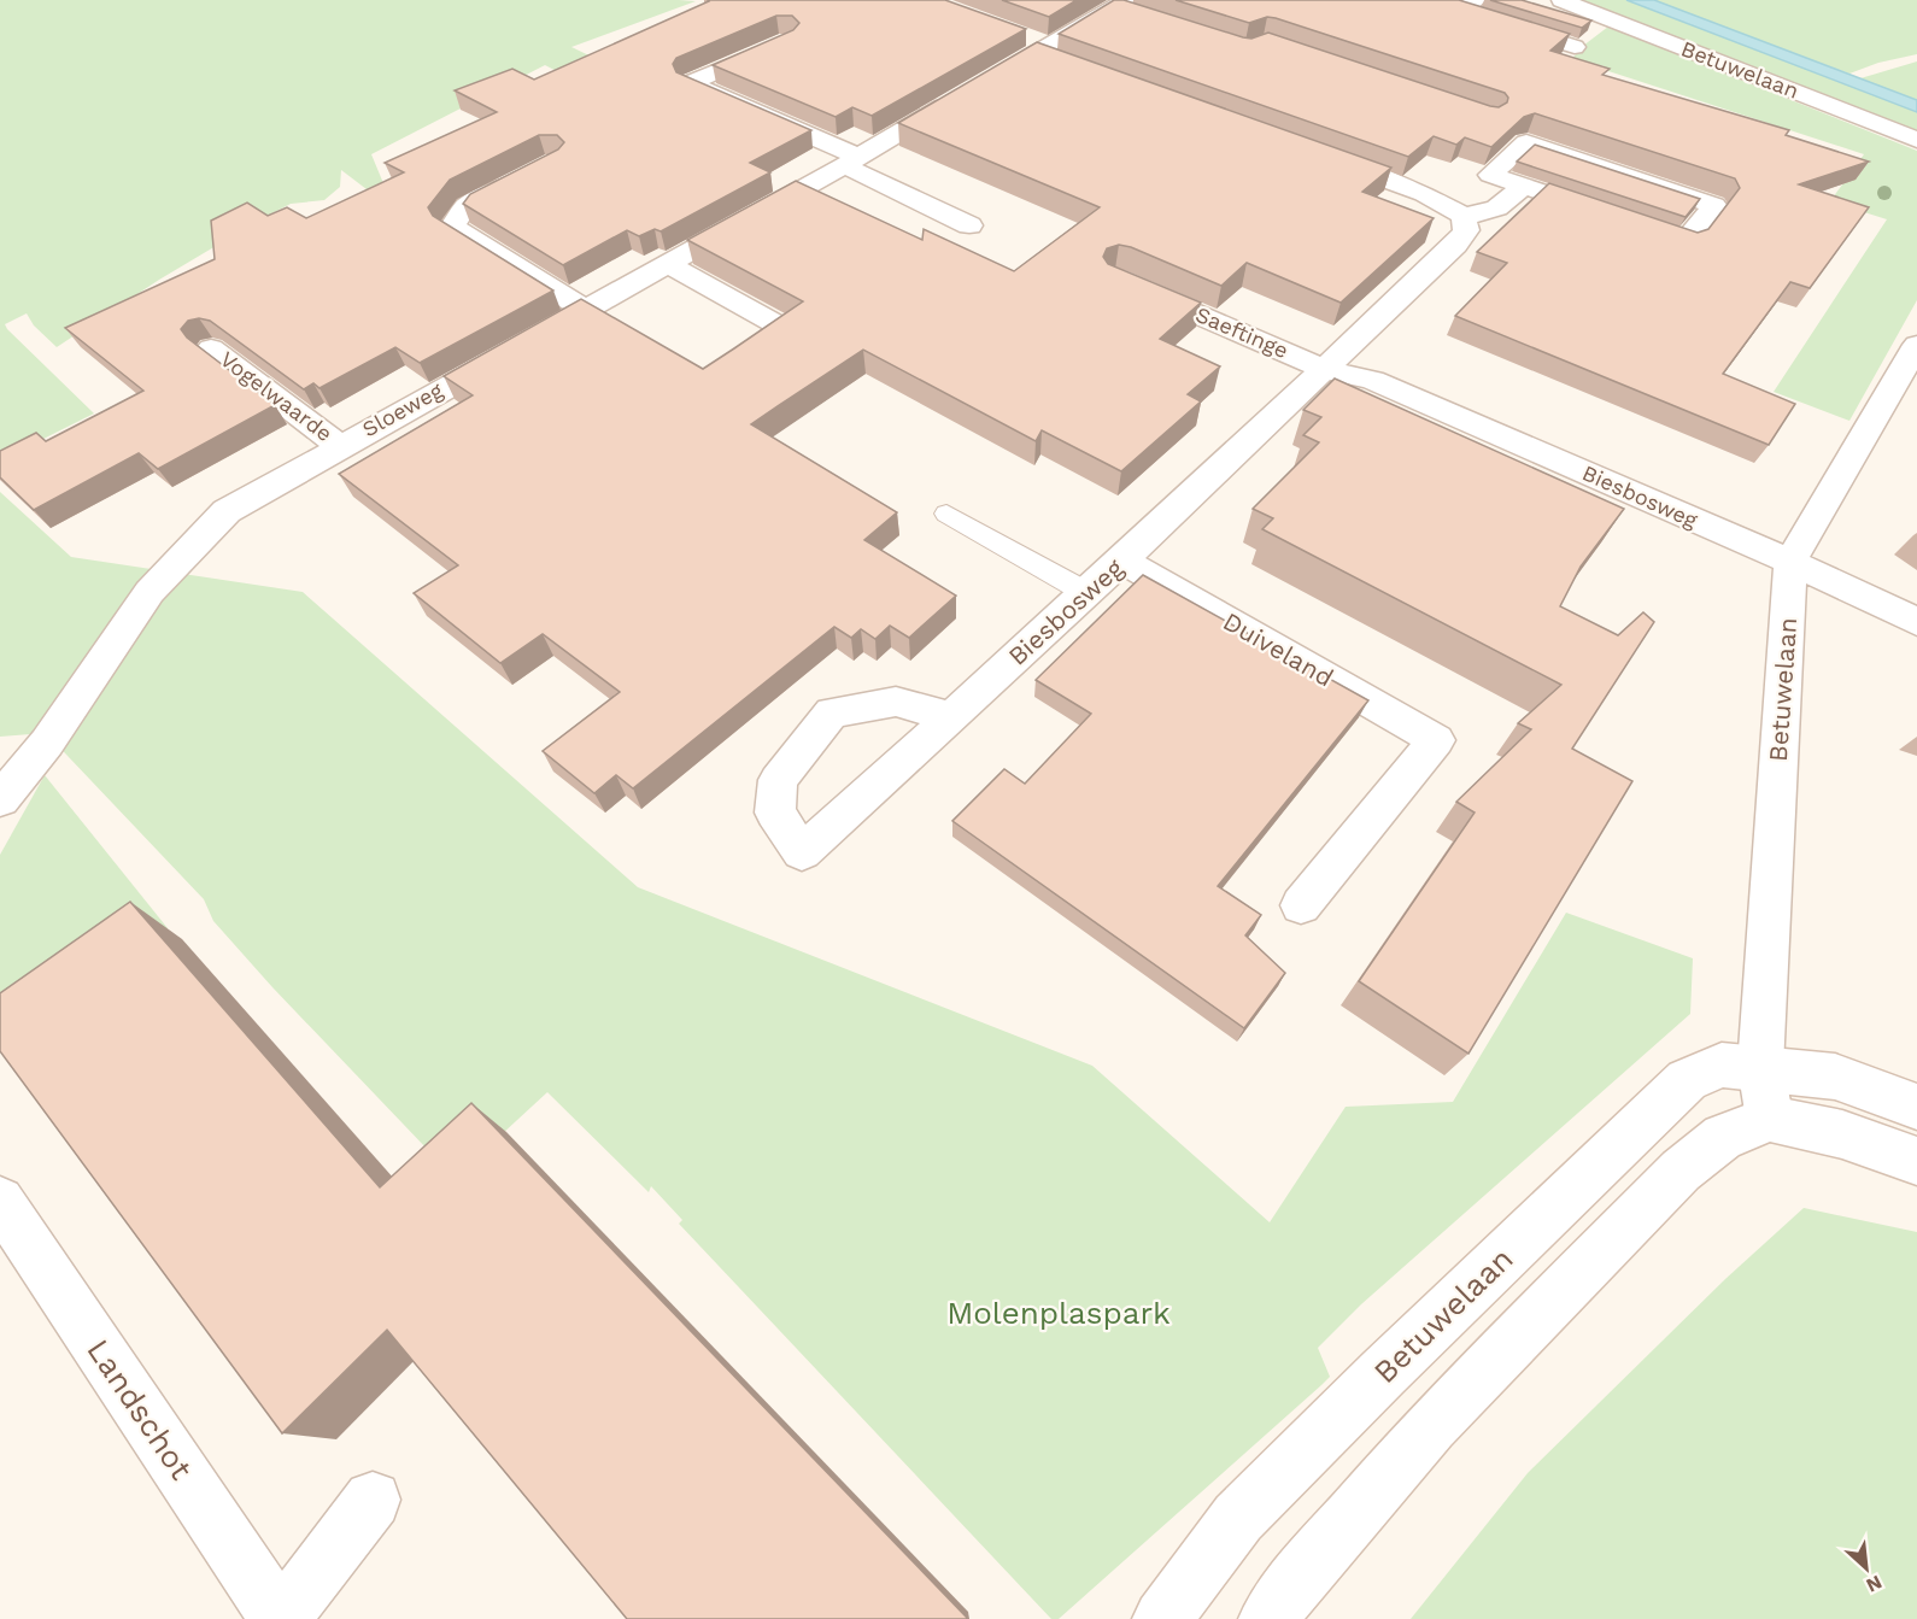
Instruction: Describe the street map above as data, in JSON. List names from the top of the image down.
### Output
{
  "streets": {
    "street": [
      "Betuwelaan",
      "Saeftinge",
      "Vogelwaarde",
      "Sloeweg",
      "Biesbosweg",
      "Duiveland",
      "Landschot"
    ]
  },
  "crossings": [
    ["Betuwelaan", "Biesbosweg"],
    ["Saeftinge", "Biesbosweg"],
    ["Vogelwaarde", "Sloeweg"],
    ["Biesbosweg", "Duiveland"]
  ],
  "parks": ["Molenplaspark"],
  "north": "bottom right"
}
